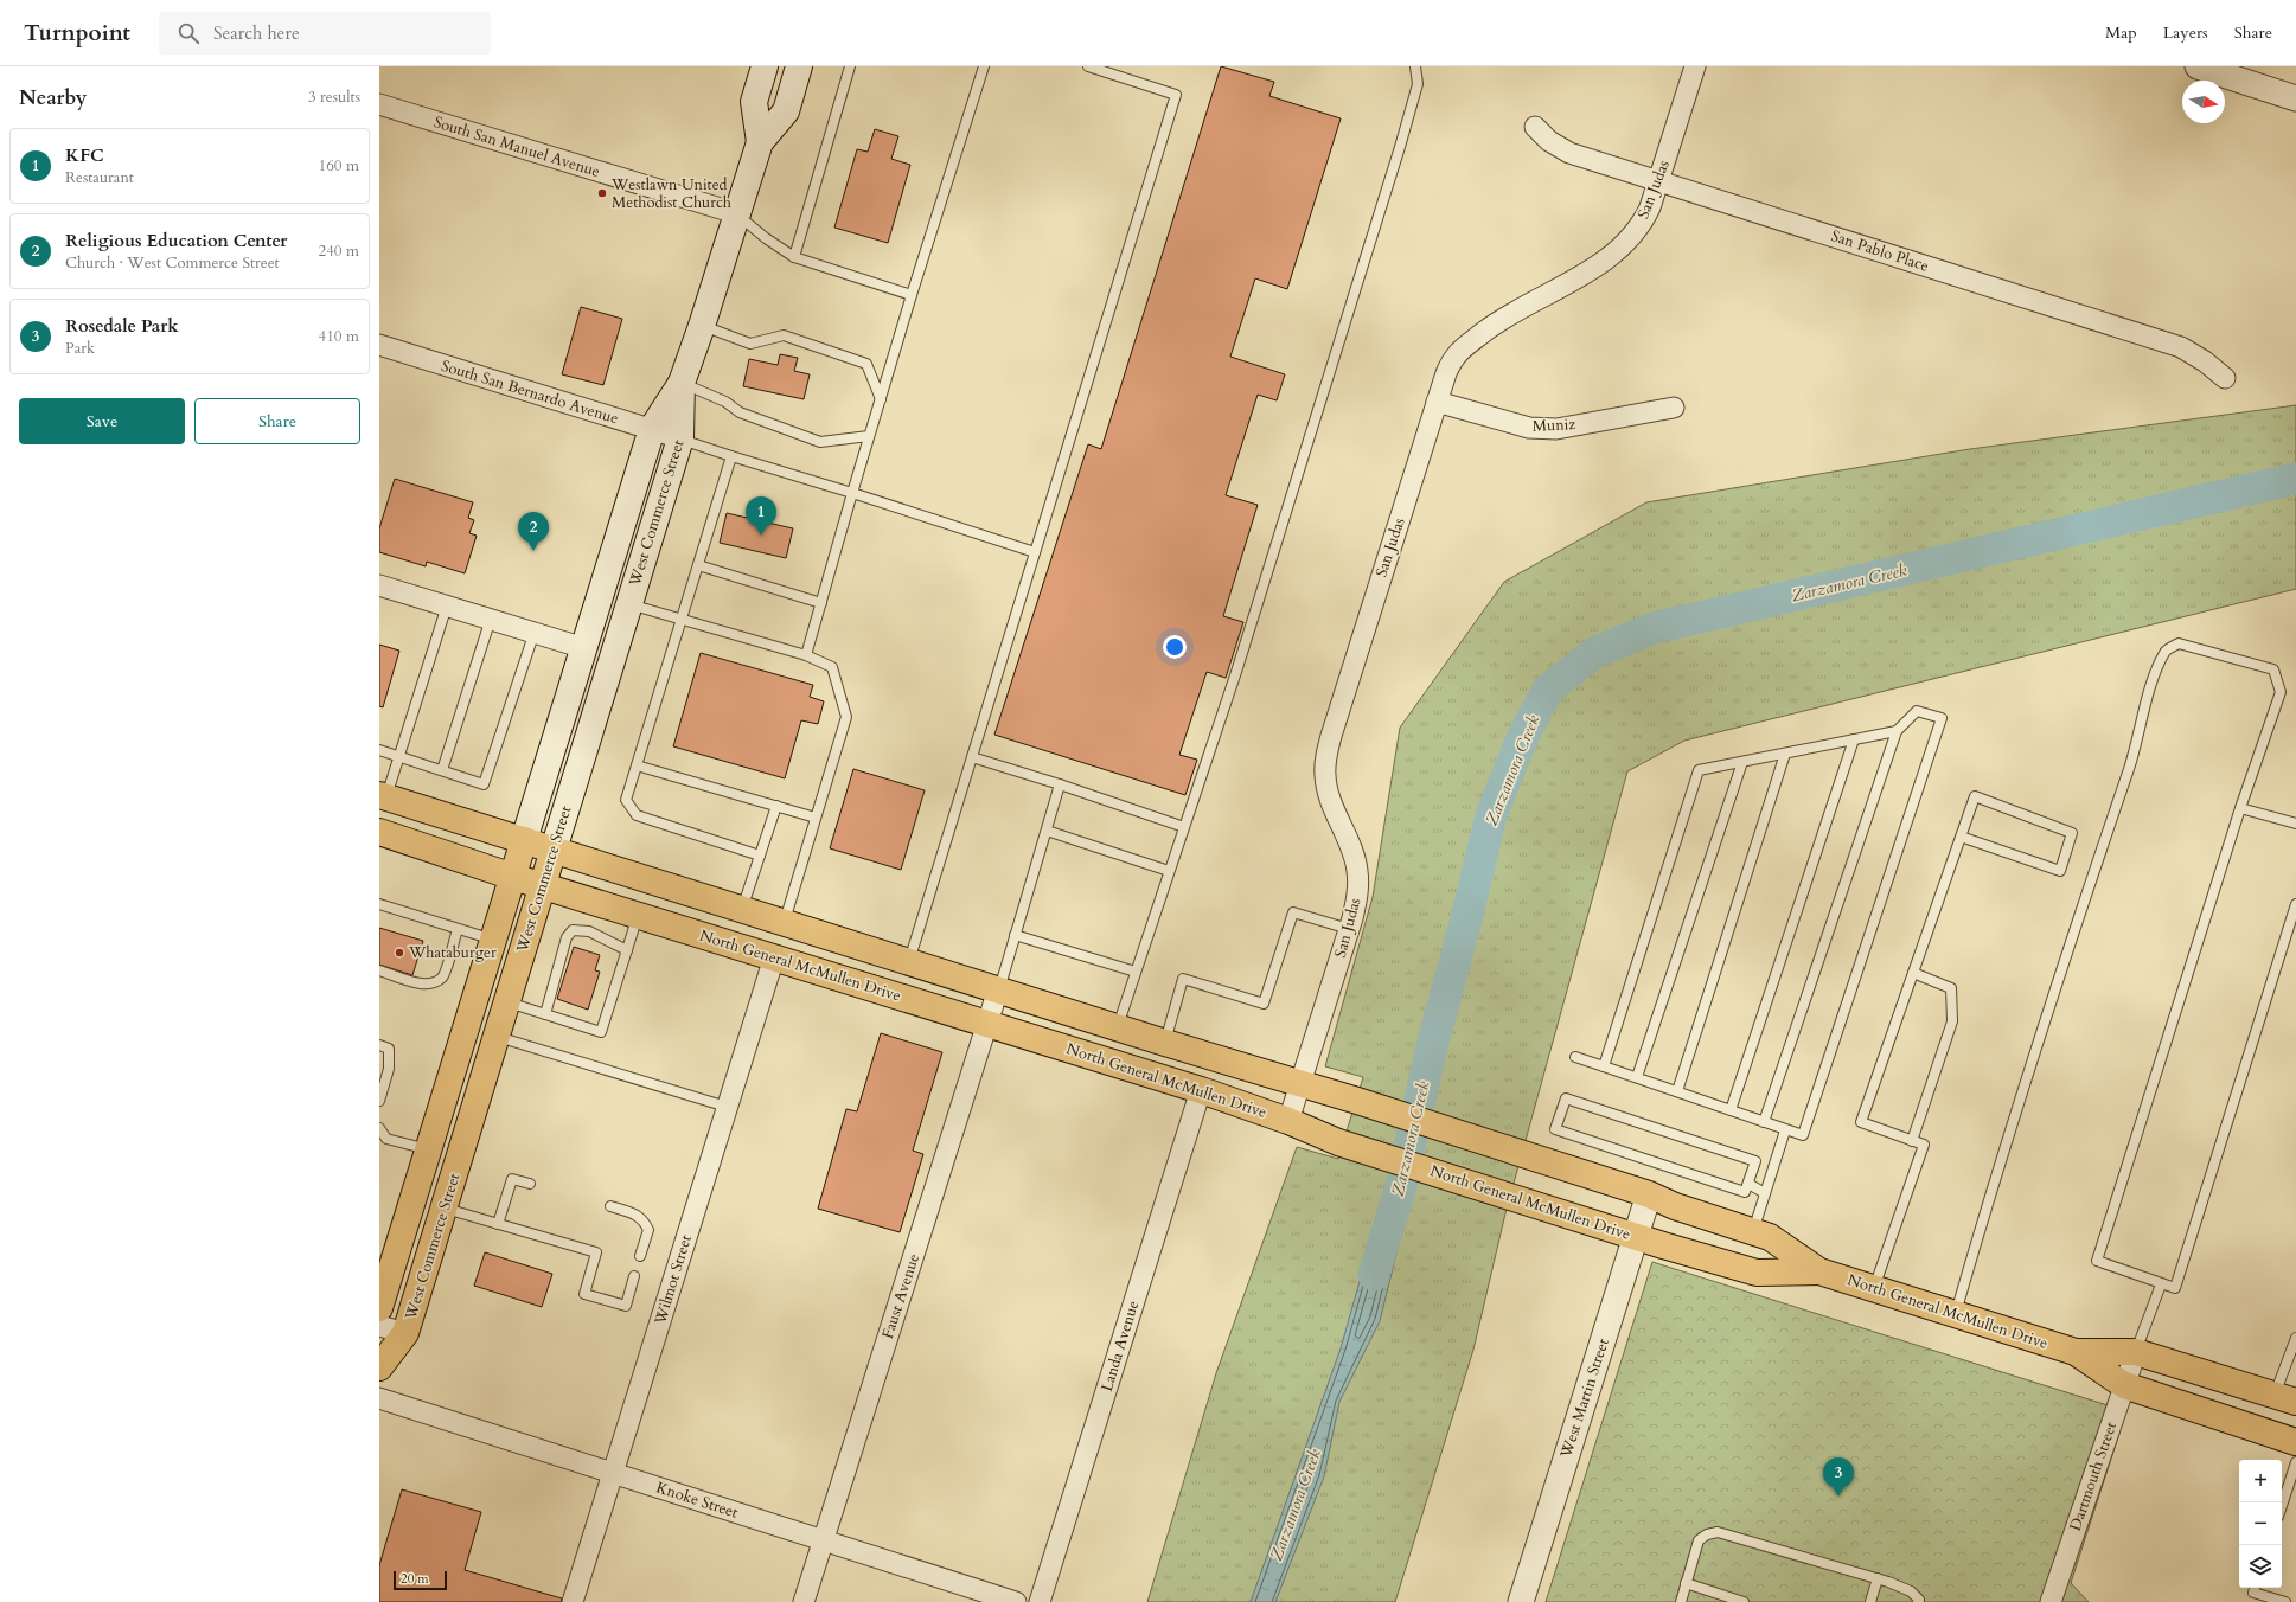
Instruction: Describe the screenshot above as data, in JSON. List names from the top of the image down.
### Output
{
  "streets": {
    "main road": ["West Commerce Street", "North General McMullen Drive"],
    "street": [
      "South San Manuel Avenue",
      "San Judas",
      "San Pablo Place",
      "South San Bernardo Avenue",
      "Muniz",
      "Wilmot Street",
      "Faust Avenue",
      "Landa Avenue",
      "West Martin Street",
      "Dartmouth Street",
      "Knoke Street"
    ]
  },
  "crossings": [
    ["South San Manuel Avenue", "West Commerce Street"],
    ["San Judas", "San Pablo Place"],
    ["San Judas", "Muniz"],
    ["San Judas", "North General McMullen Drive"],
    ["South San Bernardo Avenue", "West Commerce Street"],
    ["West Commerce Street", "North General McMullen Drive"],
    ["North General McMullen Drive", "Wilmot Street"],
    ["North General McMullen Drive", "Faust Avenue"],
    ["North General McMullen Drive", "Landa Avenue"],
    ["North General McMullen Drive", "West Martin Street"],
    ["North General McMullen Drive", "Dartmouth Street"],
    ["Wilmot Street", "Knoke Street"],
    ["Faust Avenue", "Knoke Street"]
  ],
  "water": ["Zarzamora Creek"],
  "places": ["Westlawn United Methodist Church", "Whataburger"],
  "scale_bar": "20 m",
  "north": "right",
  "page": {
    "header": "Turnpoint",
    "search": "Search here",
    "nav": ["Map", "Layers", "Share"],
    "heading": ["Nearby", "3 results"],
    "list": [
      {
        "mark": "1",
        "name": "KFC",
        "note": "Restaurant",
        "value": "160 m"
      },
      {
        "mark": "2",
        "name": "Religious Education Center",
        "note": "Church · West Commerce Street",
        "value": "240 m"
      },
      {
        "mark": "3",
        "name": "Rosedale Park",
        "note": "Park",
        "value": "410 m"
      }
    ],
    "buttons": ["Save", "Share"],
    "pins": ["1", "2", "3"],
    "map_buttons": ["+", "−"],
    "scale": "20 m"
  }
}
